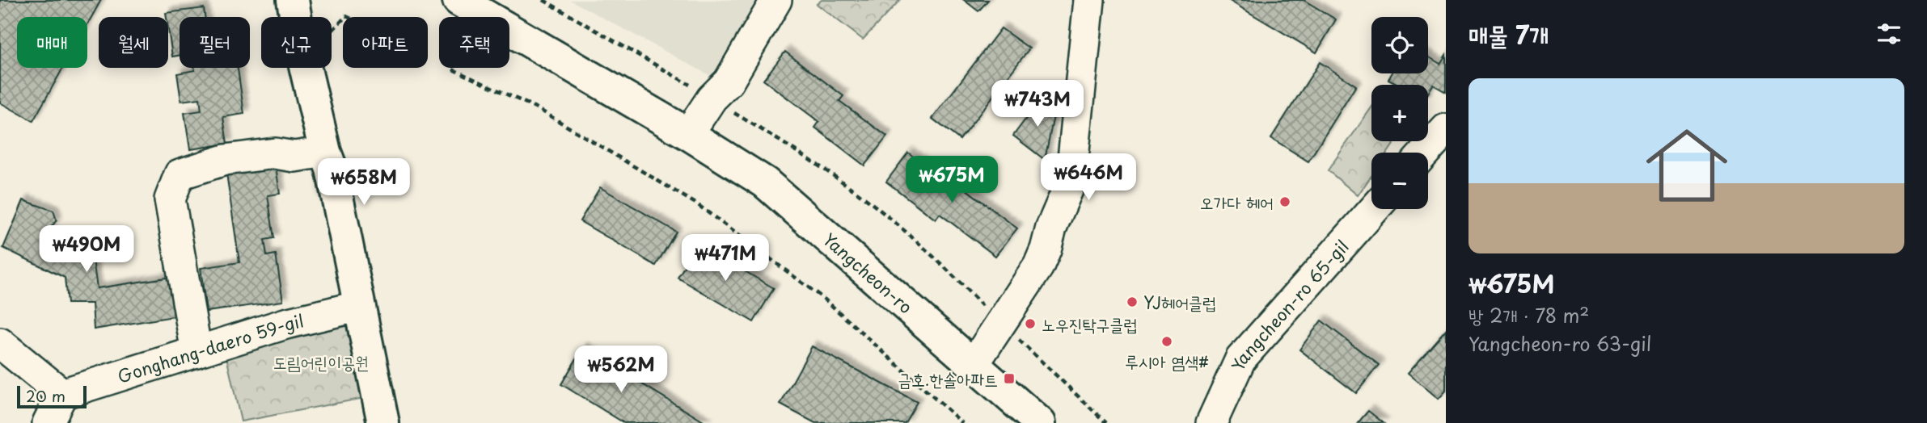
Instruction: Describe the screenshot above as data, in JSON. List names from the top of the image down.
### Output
{
  "streets": {
    "main road": ["Yangcheon-ro"],
    "street": ["Yangcheon-ro 65-gil", "Gonghang-daero 59-gil"]
  },
  "parks": ["도림어린이공원"],
  "places": {
    "other": [
      "오가다 헤어",
      "YJ헤어클럽",
      "노우진탁구클럽",
      "루시아 염색#"
    ],
    "transit": ["금호.한솔아파트"]
  },
  "scale_bar": "20 m",
  "page": {
    "heading": "매물 7개",
    "map_buttons": ["+", "−"],
    "chip": [
      "매매",
      "월세",
      "필터",
      "신규",
      "아파트",
      "주택"
    ],
    "list": [
      {
        "name": "₩675M",
        "note": "방 2개 · 78 m² · Yangcheon-ro 63-gil"
      }
    ],
    "price": [
      "₩743M",
      "₩646M",
      "₩675M",
      "₩658M",
      "₩490M",
      "₩471M",
      "₩562M"
    ],
    "scale": "20 m"
  }
}
